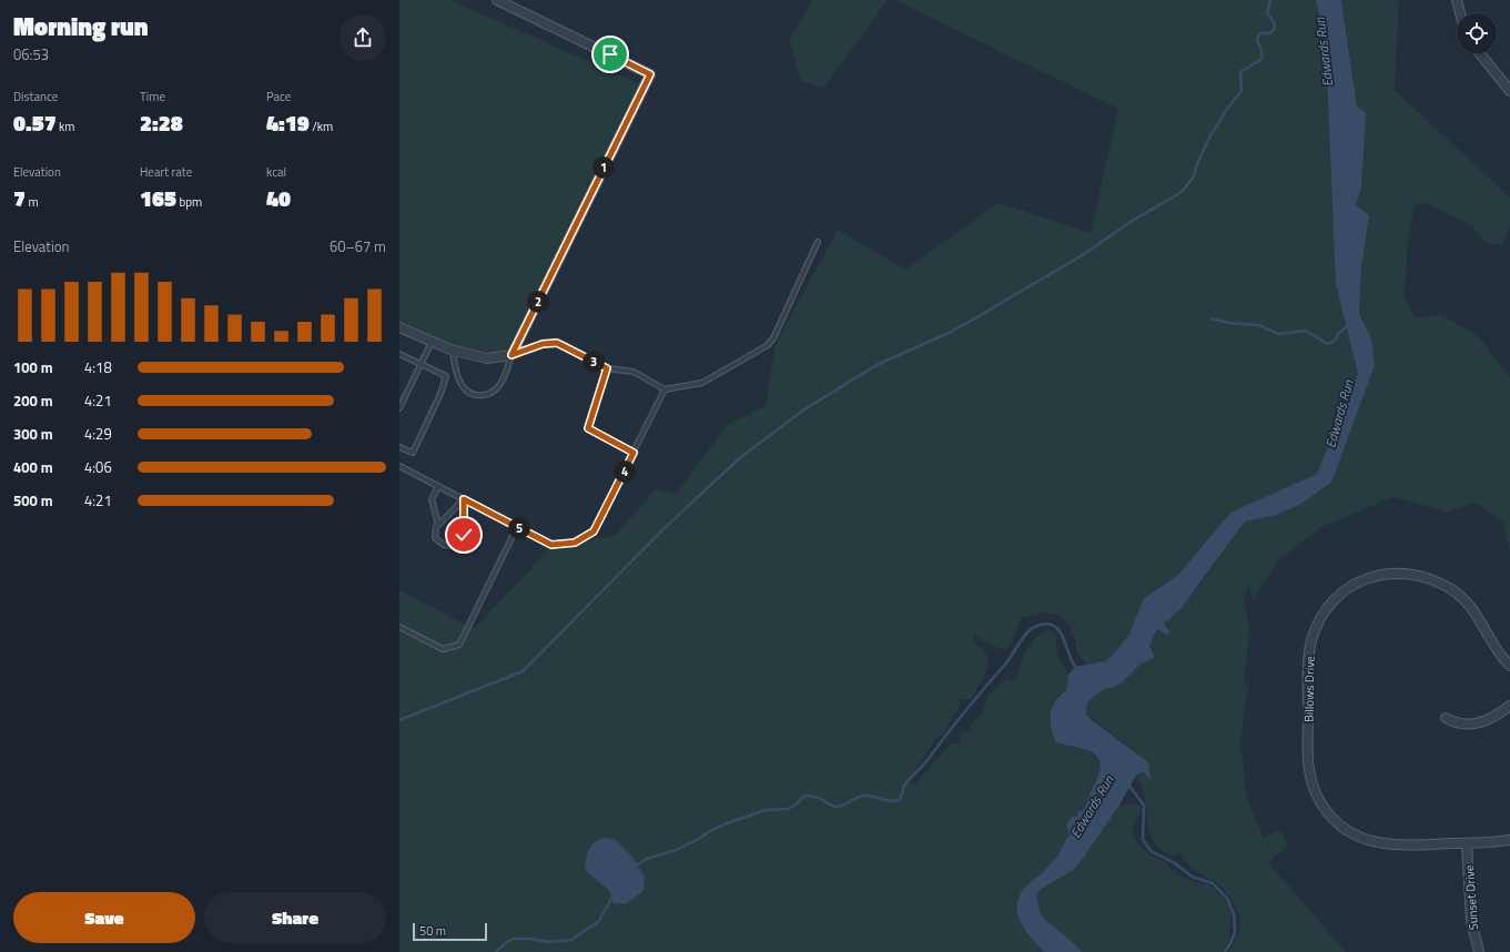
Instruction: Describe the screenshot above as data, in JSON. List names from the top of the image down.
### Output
{
  "streets": {
    "street": ["Billows Drive", "Sunset Drive"]
  },
  "crossings": [
    ["Billows Drive", "Sunset Drive"]
  ],
  "water": ["Edwards Run"],
  "scale_bar": "50 m",
  "page": {
    "heading": ["Morning run", "06:53"],
    "stats": [
      ["Distance", "0.57 km"],
      ["Time", "2:28"],
      ["Pace", "4:19 /km"],
      ["Elevation", "7 m"],
      ["Heart rate", "165 bpm"],
      ["kcal", "40"]
    ],
    "pins": [
      "1",
      "2",
      "3",
      "4",
      "5"
    ],
    "chart": ["Elevation", "60–67 m"],
    "list": [
      {
        "name": "100 m",
        "note": "4:18"
      },
      {
        "name": "200 m",
        "note": "4:21"
      },
      {
        "name": "300 m",
        "note": "4:29"
      },
      {
        "name": "400 m",
        "note": "4:06"
      },
      {
        "name": "500 m",
        "note": "4:21"
      }
    ],
    "buttons": ["Save", "Share"],
    "scale": "50 m"
  }
}
